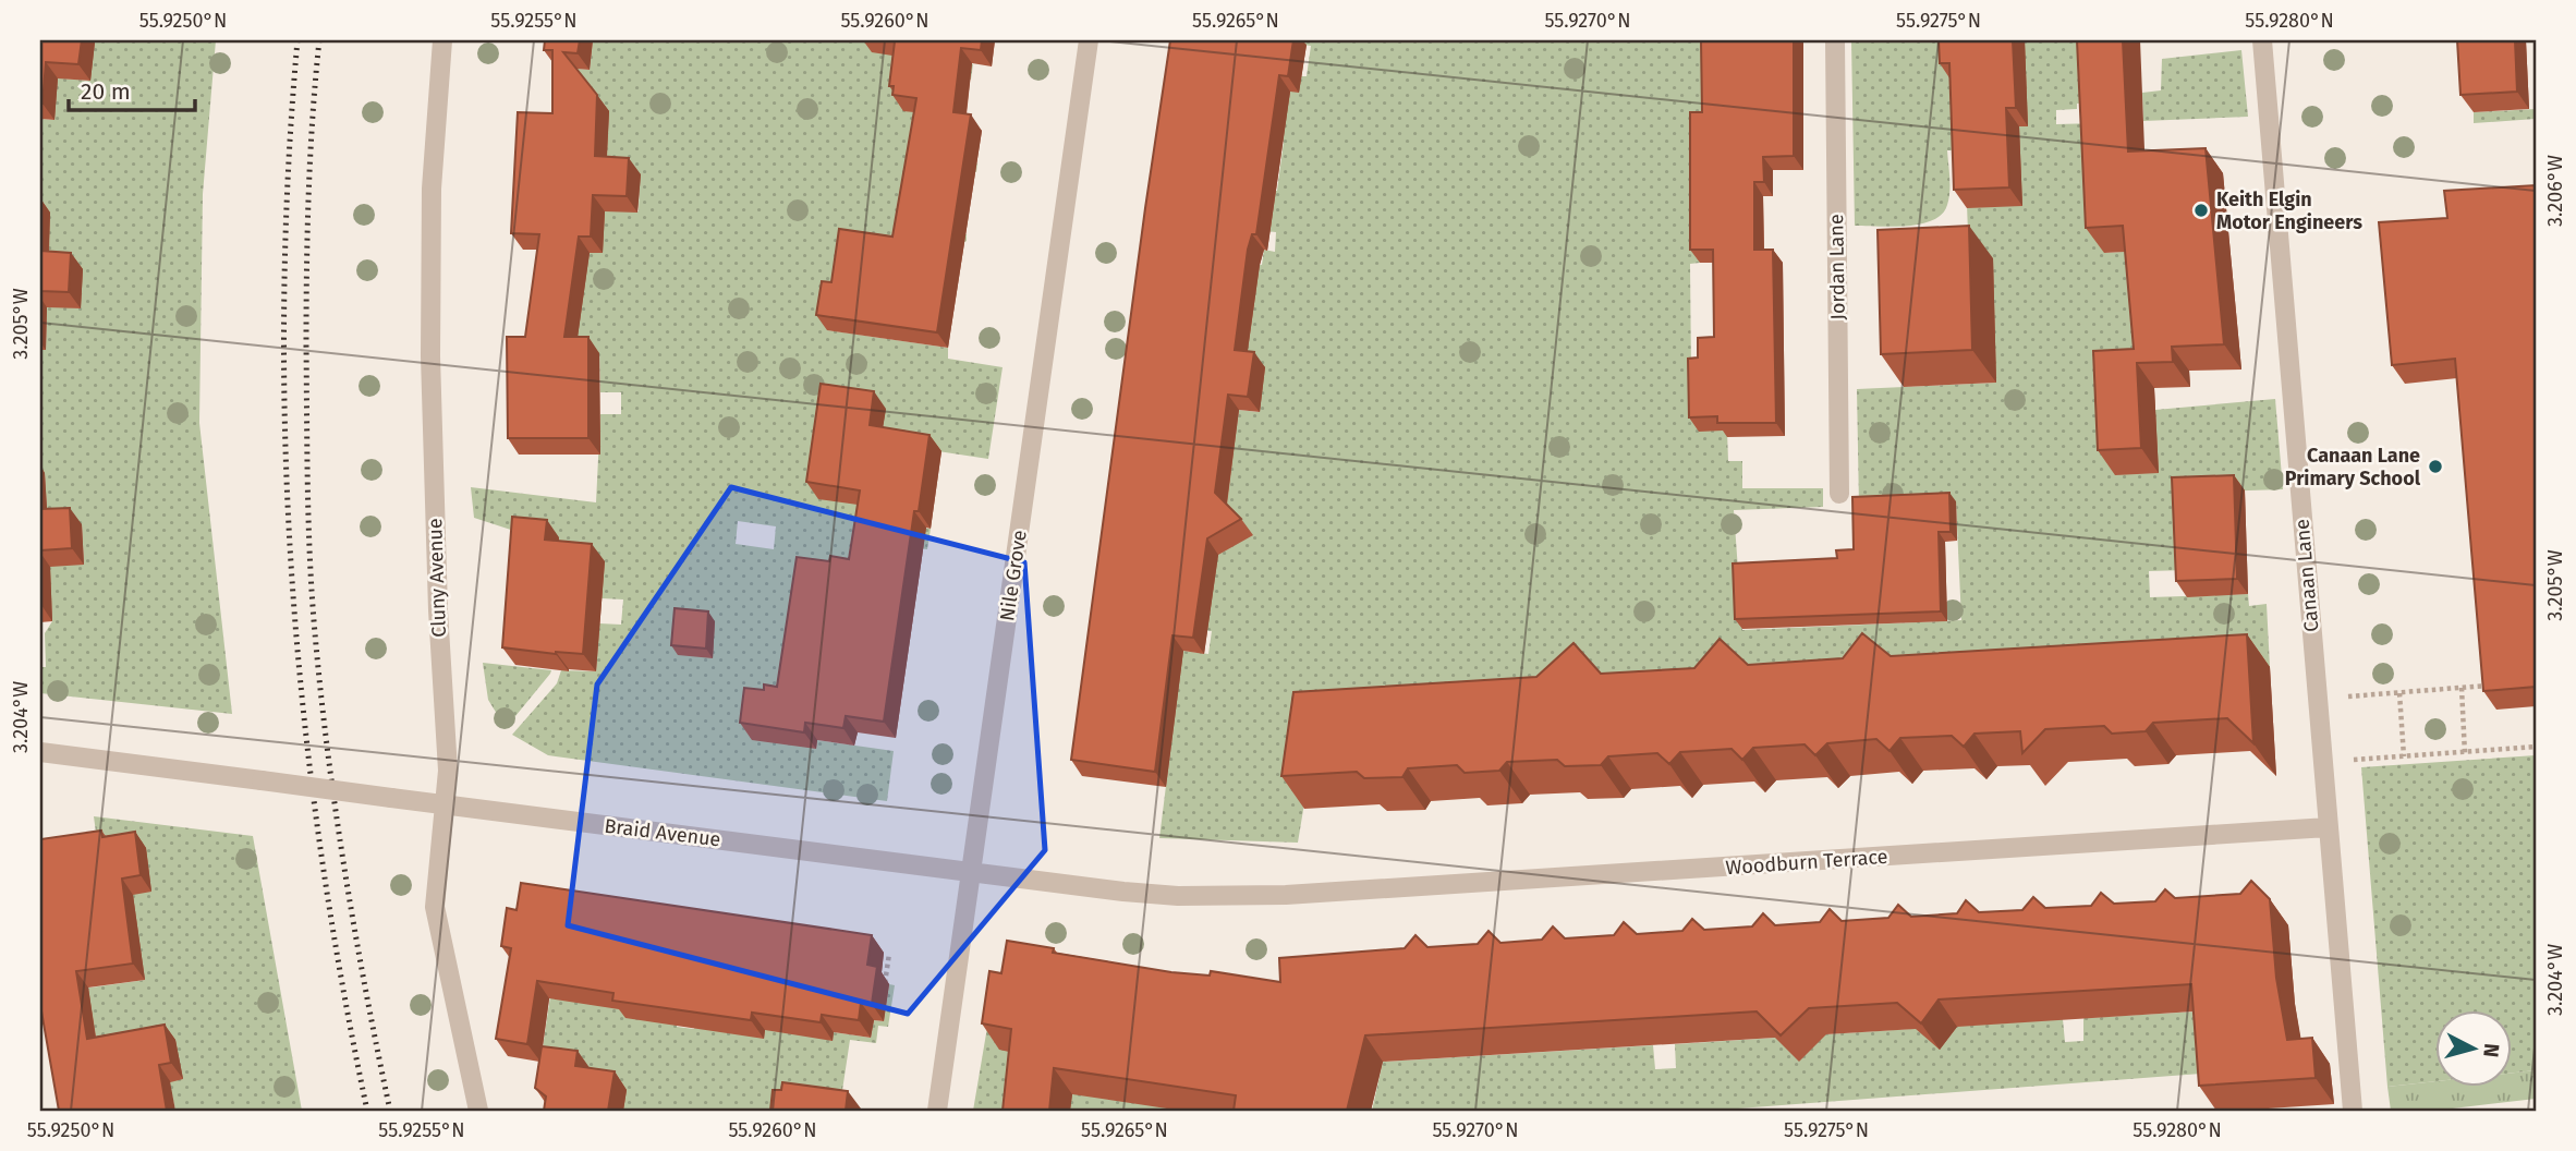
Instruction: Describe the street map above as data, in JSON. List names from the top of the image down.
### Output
{
  "streets": {
    "street": [
      "Jordan Lane",
      "Nile Grove",
      "Canaan Lane",
      "Cluny Avenue",
      "Braid Avenue",
      "Woodburn Terrace"
    ]
  },
  "crossings": [
    ["Nile Grove", "Braid Avenue"],
    ["Canaan Lane", "Woodburn Terrace"],
    ["Cluny Avenue", "Braid Avenue"],
    ["Braid Avenue", "Woodburn Terrace"]
  ],
  "places": ["Keith Elgin Motor Engineers", "Canaan Lane Primary School"],
  "scale_bar": "20 m",
  "north": "right",
  "coordinates": [
    "55.9250°N",
    "55.9255°N",
    "55.9260°N",
    "55.9265°N",
    "55.9270°N",
    "55.9275°N",
    "55.9280°N",
    "3.206°W",
    "3.205°W",
    "3.204°W"
  ]
}
